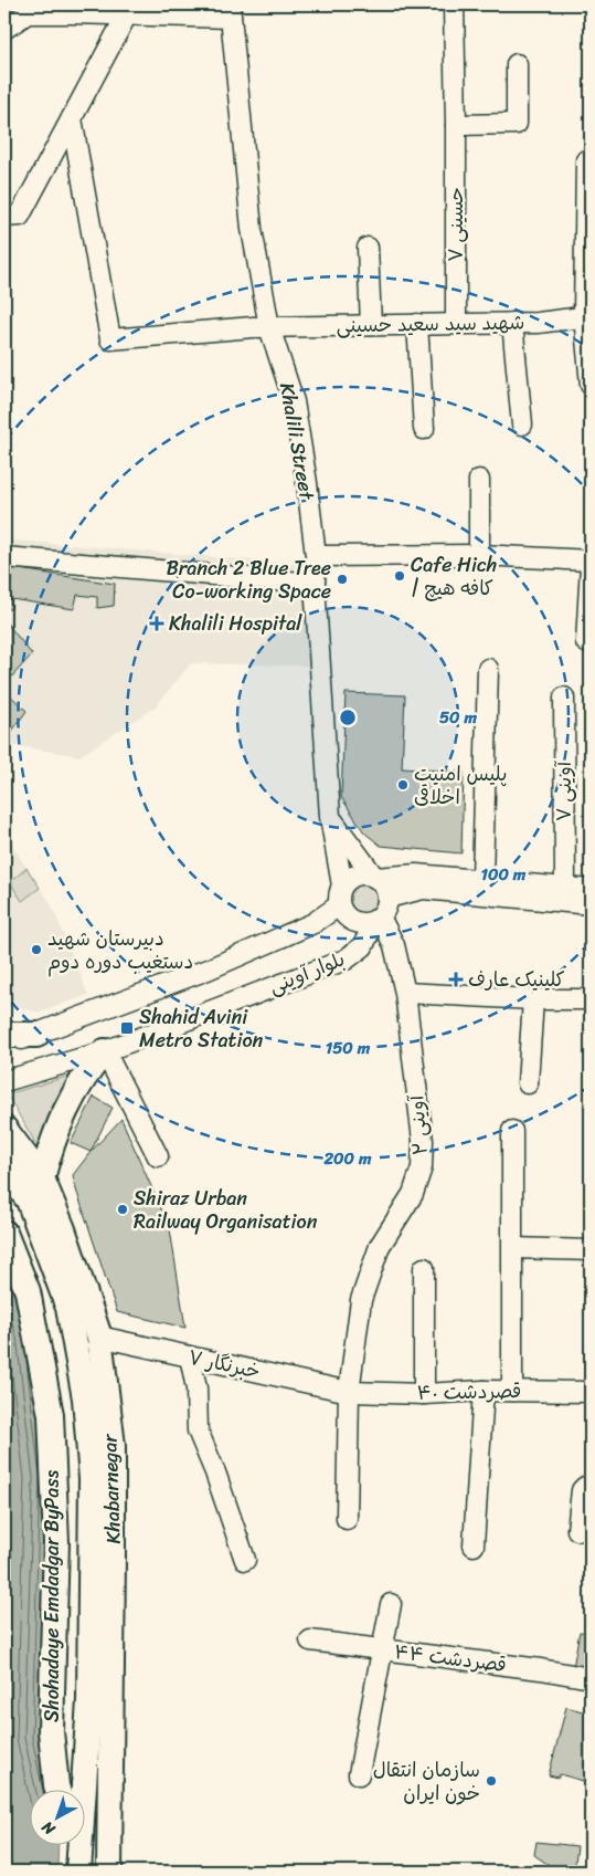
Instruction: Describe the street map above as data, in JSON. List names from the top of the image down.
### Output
{
  "streets": {
    "main road": ["Khabarnegar", "Shohadaye Emdadgar ByPass"],
    "street": [
      "۷ حسینی",
      "شهید سید سعید حسینی",
      "Khalili Street",
      "۷ آوینی",
      "بلوار آوینی",
      "۲ آوینی",
      "۷ خبرنگار",
      "۴۰ قصردشت",
      "۴۴ قصردشت"
    ]
  },
  "crossings": [
    ["۷ حسینی", "شهید سید سعید حسینی"],
    ["شهید سید سعید حسینی", "Khalili Street"],
    ["Khalili Street", "بلوار آوینی"],
    ["Khalili Street", "۲ آوینی"],
    ["بلوار آوینی", "۲ آوینی"],
    ["۲ آوینی", "۷ خبرنگار"],
    ["۲ آوینی", "۴۰ قصردشت"],
    ["۷ خبرنگار", "۴۰ قصردشت"],
    ["۷ خبرنگار", "Khabarnegar"]
  ],
  "places": {
    "other": [
      "Cafe Hich | کافه هیچ",
      "Branch 2 Blue Tree Co-working Space",
      "پلیس امنیت اخلاقی",
      "دبیرستان شهید دستغیب دوره دوم",
      "Shiraz Urban Railway Organisation",
      "سازمان انتقال خون ایران"
    ],
    "health": ["Khalili Hospital", "کلینیک عارف"],
    "transit": ["Shahid Avini Metro Station"]
  },
  "north": "bottom left",
  "rings": [
    "50 m",
    "100 m",
    "150 m",
    "200 m"
  ]
}
